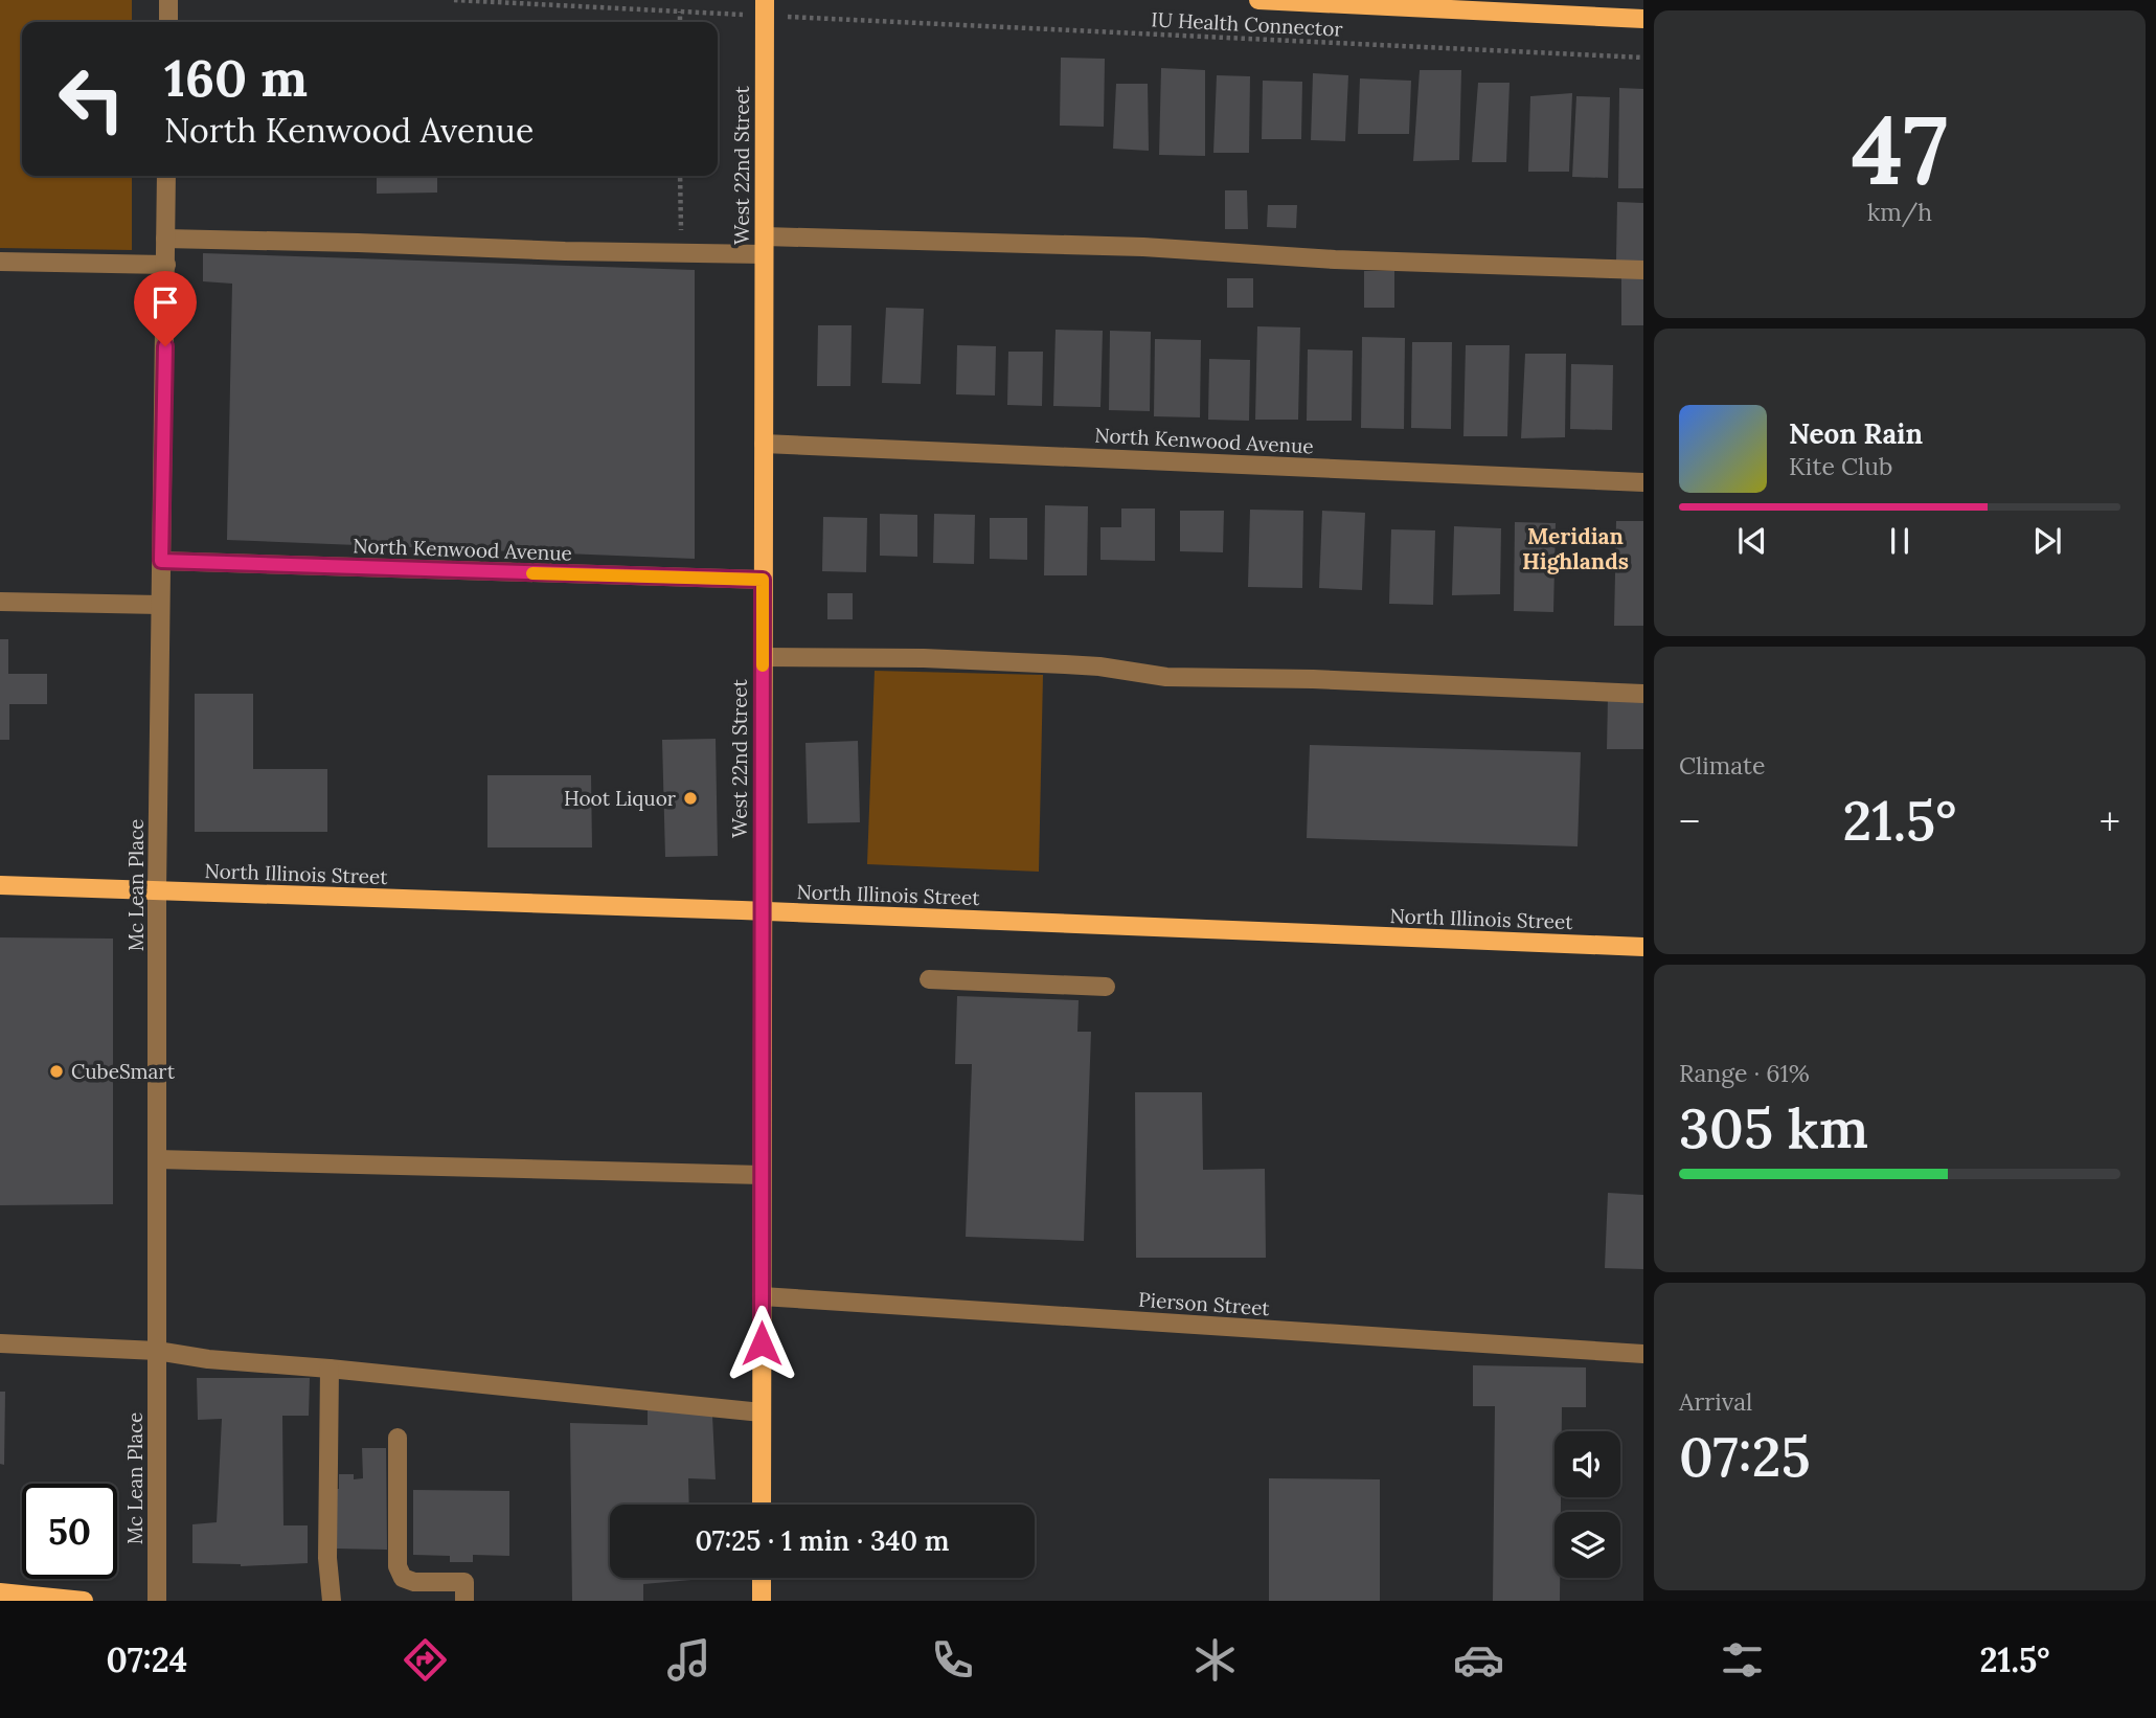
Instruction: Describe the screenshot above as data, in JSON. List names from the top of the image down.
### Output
{
  "streets": {
    "main road": ["West 22nd Street", "North Illinois Street"],
    "street": ["North Kenwood Avenue", "Mc Lean Place", "Pierson Street"],
    "path": ["IU Health Connector"]
  },
  "crossings": [
    ["IU Health Connector", "West 22nd Street"],
    ["West 22nd Street", "North Kenwood Avenue"],
    ["West 22nd Street", "North Illinois Street"],
    ["West 22nd Street", "Pierson Street"],
    ["North Kenwood Avenue", "Mc Lean Place"],
    ["North Illinois Street", "Mc Lean Place"]
  ],
  "districts": ["Meridian Highlands"],
  "places": ["Hoot Liquor", "CubeSmart"],
  "page": {
    "tile": [
      ["47", "km/h"],
      "Climate",
      ["Range · 61%", "305 km"],
      ["Arrival", "07:25"]
    ],
    "turn": ["160 m", "North Kenwood Avenue"],
    "song": ["Neon Rain", "Kite Club"],
    "heat": ["−", "21.5°", "+"],
    "limit": "50",
    "trip": "07:25 · 1 min · 340 m",
    "tabs": ["07:24", "21.5°"]
  }
}
